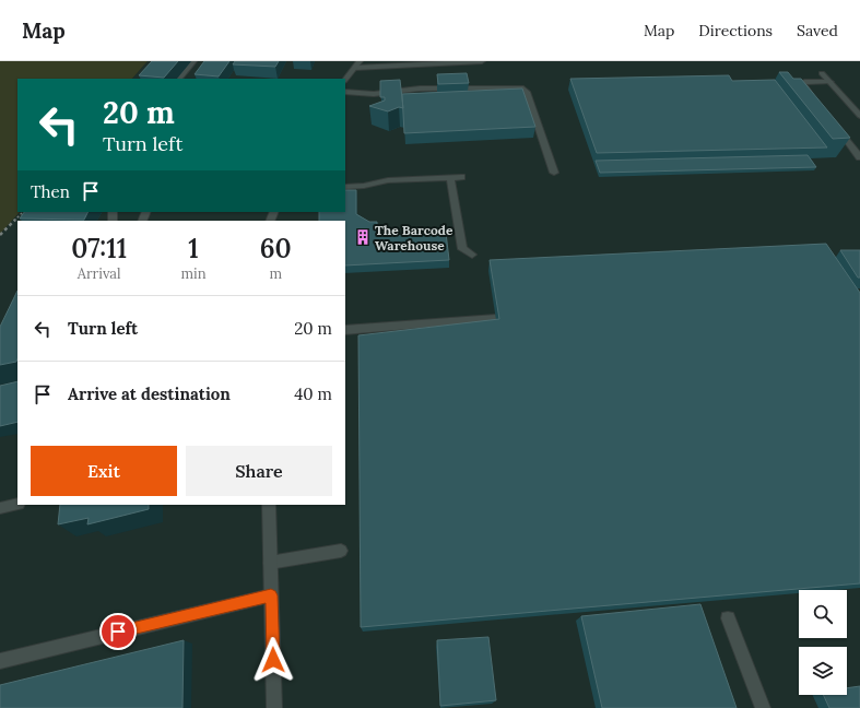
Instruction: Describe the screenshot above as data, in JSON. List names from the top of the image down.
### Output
{
  "places": {
    "building": ["The Barcode Warehouse"]
  },
  "page": {
    "header": "Map",
    "nav": ["Map", "Directions", "Saved"],
    "turn": ["20 m", "Turn left"],
    "then": "Then",
    "eta": [
      "07:11",
      "Arrival",
      "1",
      "min",
      "60",
      "m"
    ],
    "list": [
      {
        "name": "Turn left",
        "value": "20 m"
      },
      {
        "name": "Arrive at destination",
        "value": "40 m"
      }
    ],
    "buttons": ["Exit", "Share"]
  }
}
